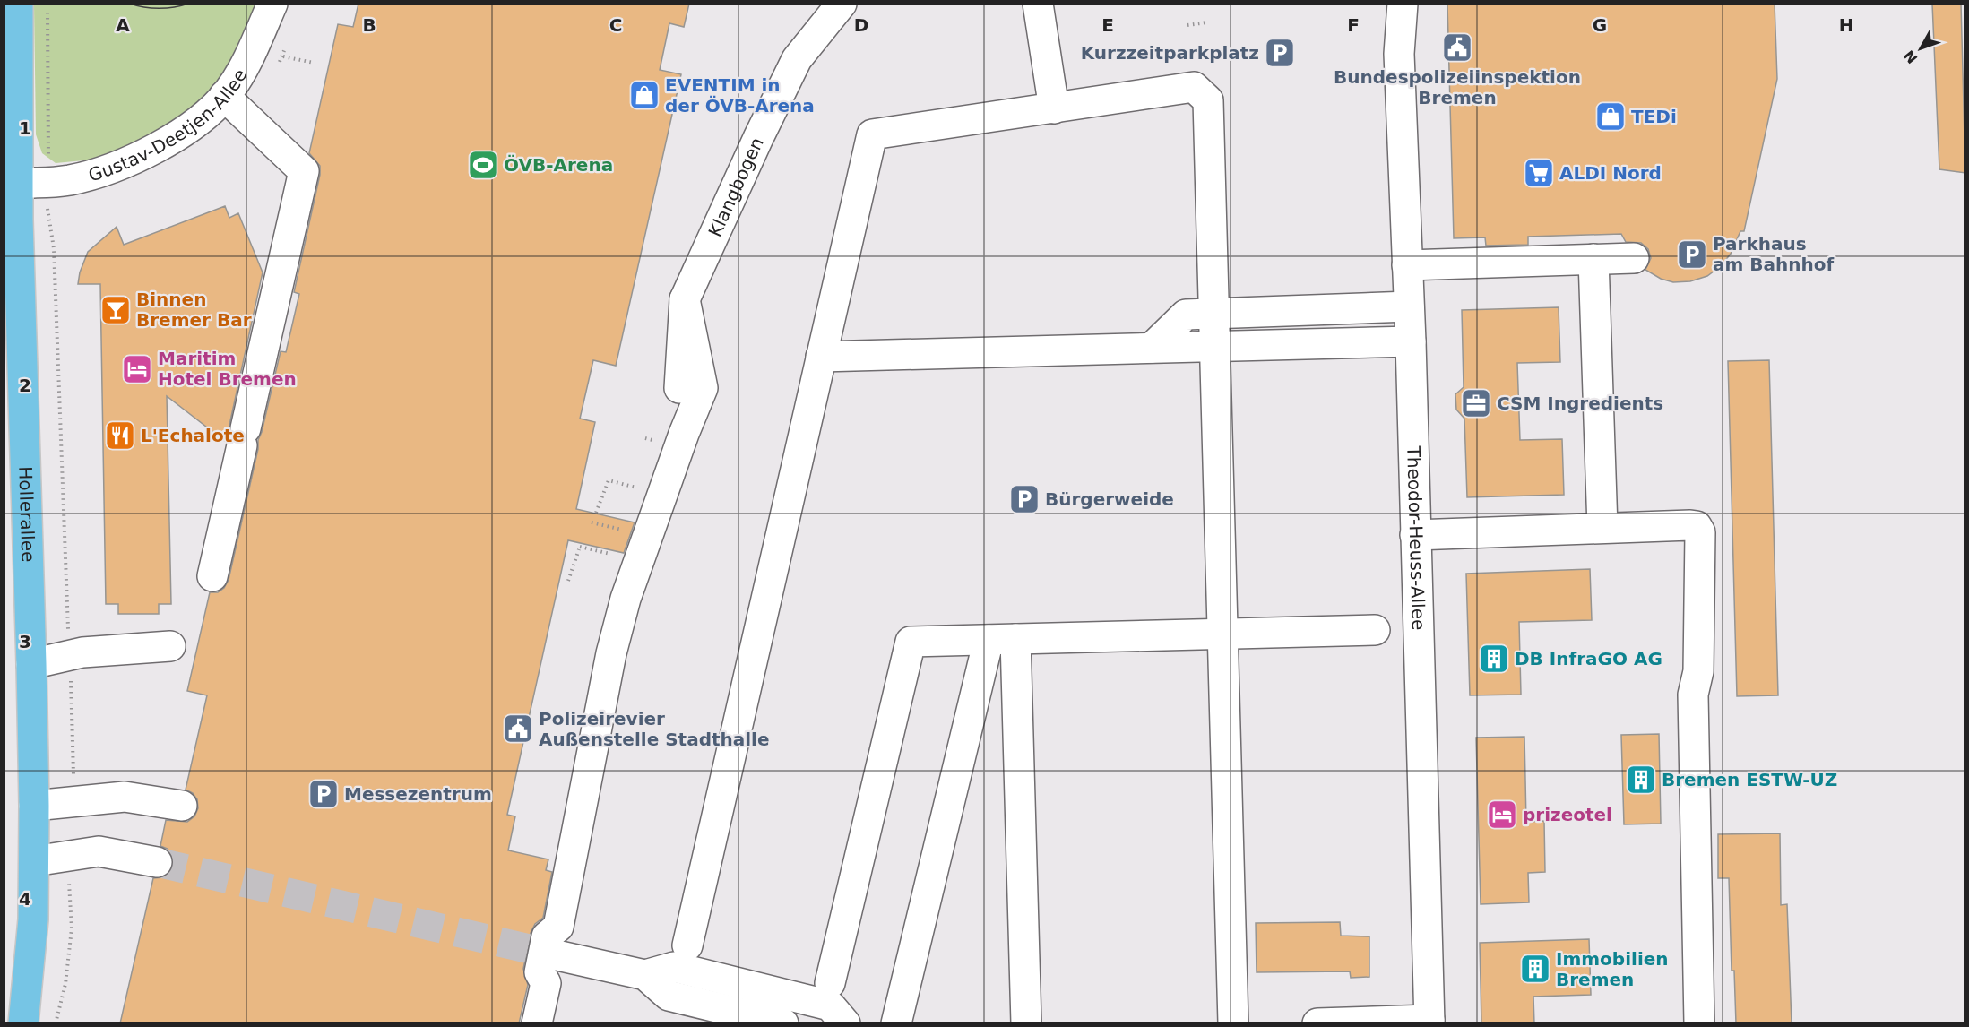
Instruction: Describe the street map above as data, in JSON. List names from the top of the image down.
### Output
{
  "streets": {
    "main road": ["Hollerallee"],
    "street": ["Gustav-Deetjen-Allee", "Klangbogen", "Theodor-Heuss-Allee"]
  },
  "crossings": [
    ["Gustav-Deetjen-Allee", "Hollerallee"]
  ],
  "places": {
    "public building": ["Bundespolizeiinspektion Bremen", "Polizeirevier Außenstelle Stadthalle"],
    "parking": [
      "Kurzzeitparkplatz",
      "Parkhaus am Bahnhof",
      "Bürgerweide",
      "Messezentrum"
    ],
    "shop": ["EVENTIM in der ÖVB-Arena", "TEDi"],
    "sports": ["ÖVB-Arena"],
    "supermarket": ["ALDI Nord"],
    "bar": ["Binnen Bremer Bar"],
    "hotel": ["Maritim Hotel Bremen", "prizeotel"],
    "office": ["CSM Ingredients"],
    "restaurant": ["L'Echalote"],
    "building": ["DB InfraGO AG", "Bremen ESTW-UZ", "Immobilien Bremen"]
  },
  "north": "bottom left",
  "grid": {
    "columns": [
      "A",
      "B",
      "C",
      "D",
      "E",
      "F",
      "G",
      "H"
    ],
    "rows": [
      "1",
      "2",
      "3",
      "4"
    ]
  }
}
